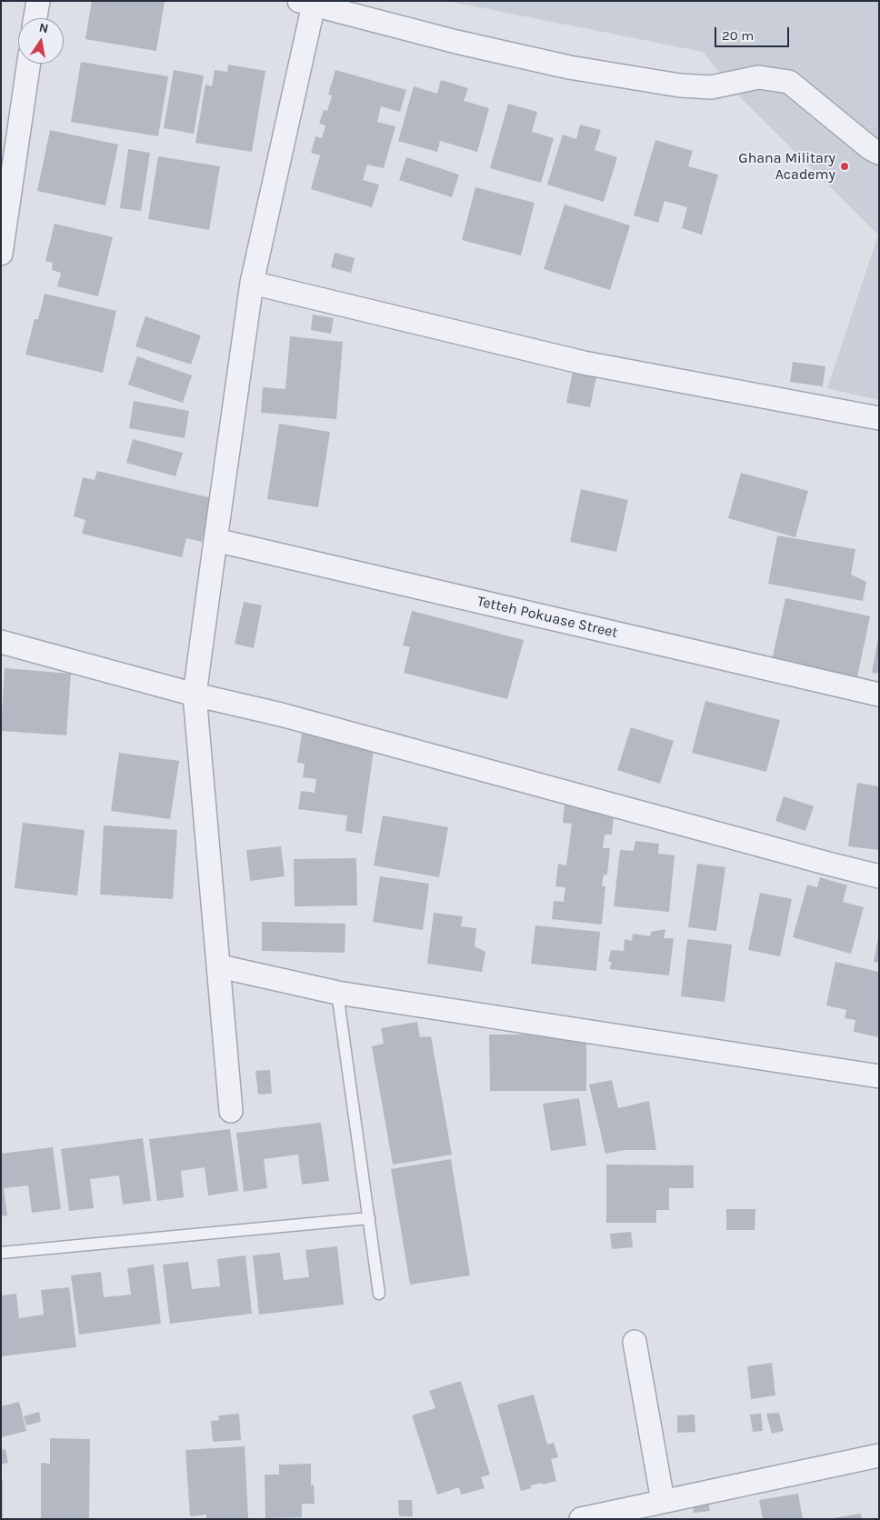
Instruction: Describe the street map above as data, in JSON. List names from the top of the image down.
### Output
{
  "streets": {
    "street": ["Tetteh Pokuase Street"]
  },
  "places": ["Ghana Military Academy"],
  "scale_bar": "20 m",
  "north": "top"
}
